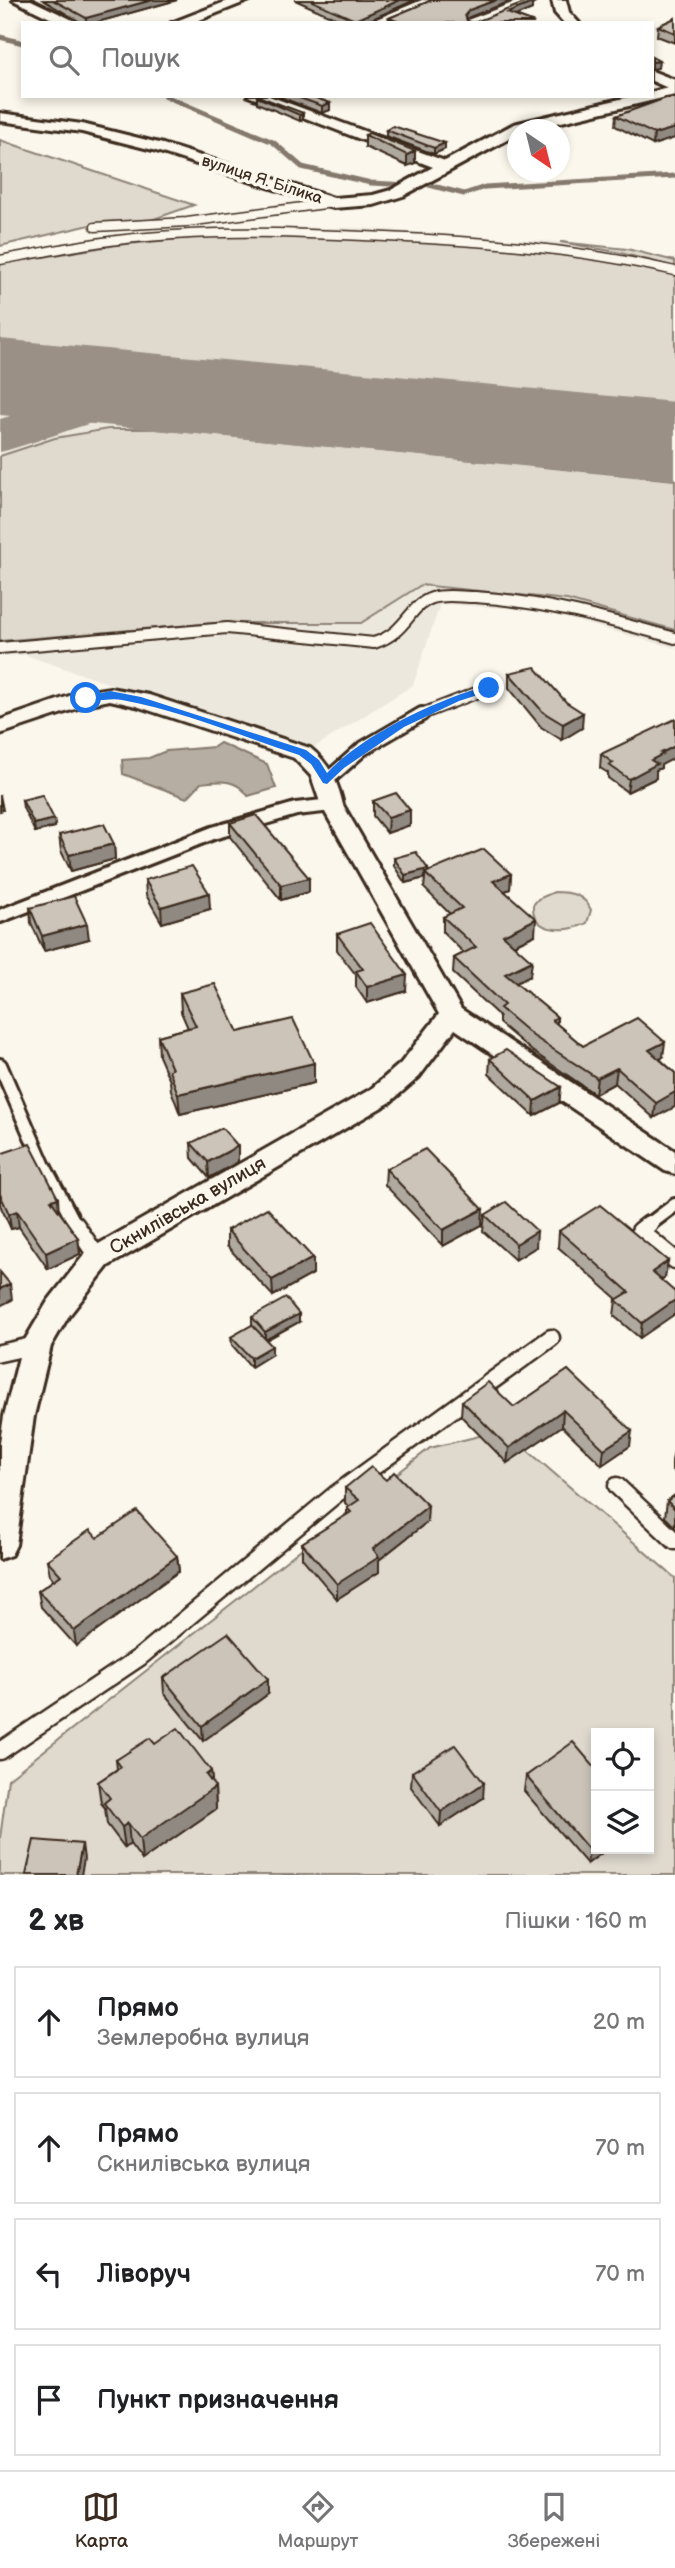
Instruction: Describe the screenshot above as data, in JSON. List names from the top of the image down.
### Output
{
  "streets": {
    "street": ["вулиця Я. Білика", "Скнилівська вулиця"]
  },
  "north": "bottom right",
  "page": {
    "search": "Пошук",
    "heading": ["2 хв", "Пішки · 160 m"],
    "list": [
      ["Прямо", "Землеробна вулиця", "20 m"],
      ["Прямо", "Скнилівська вулиця", "70 m"],
      ["Ліворуч", "70 m"],
      "Пункт призначення"
    ],
    "nav": ["Карта", "Маршрут", "Збережені"]
  }
}
